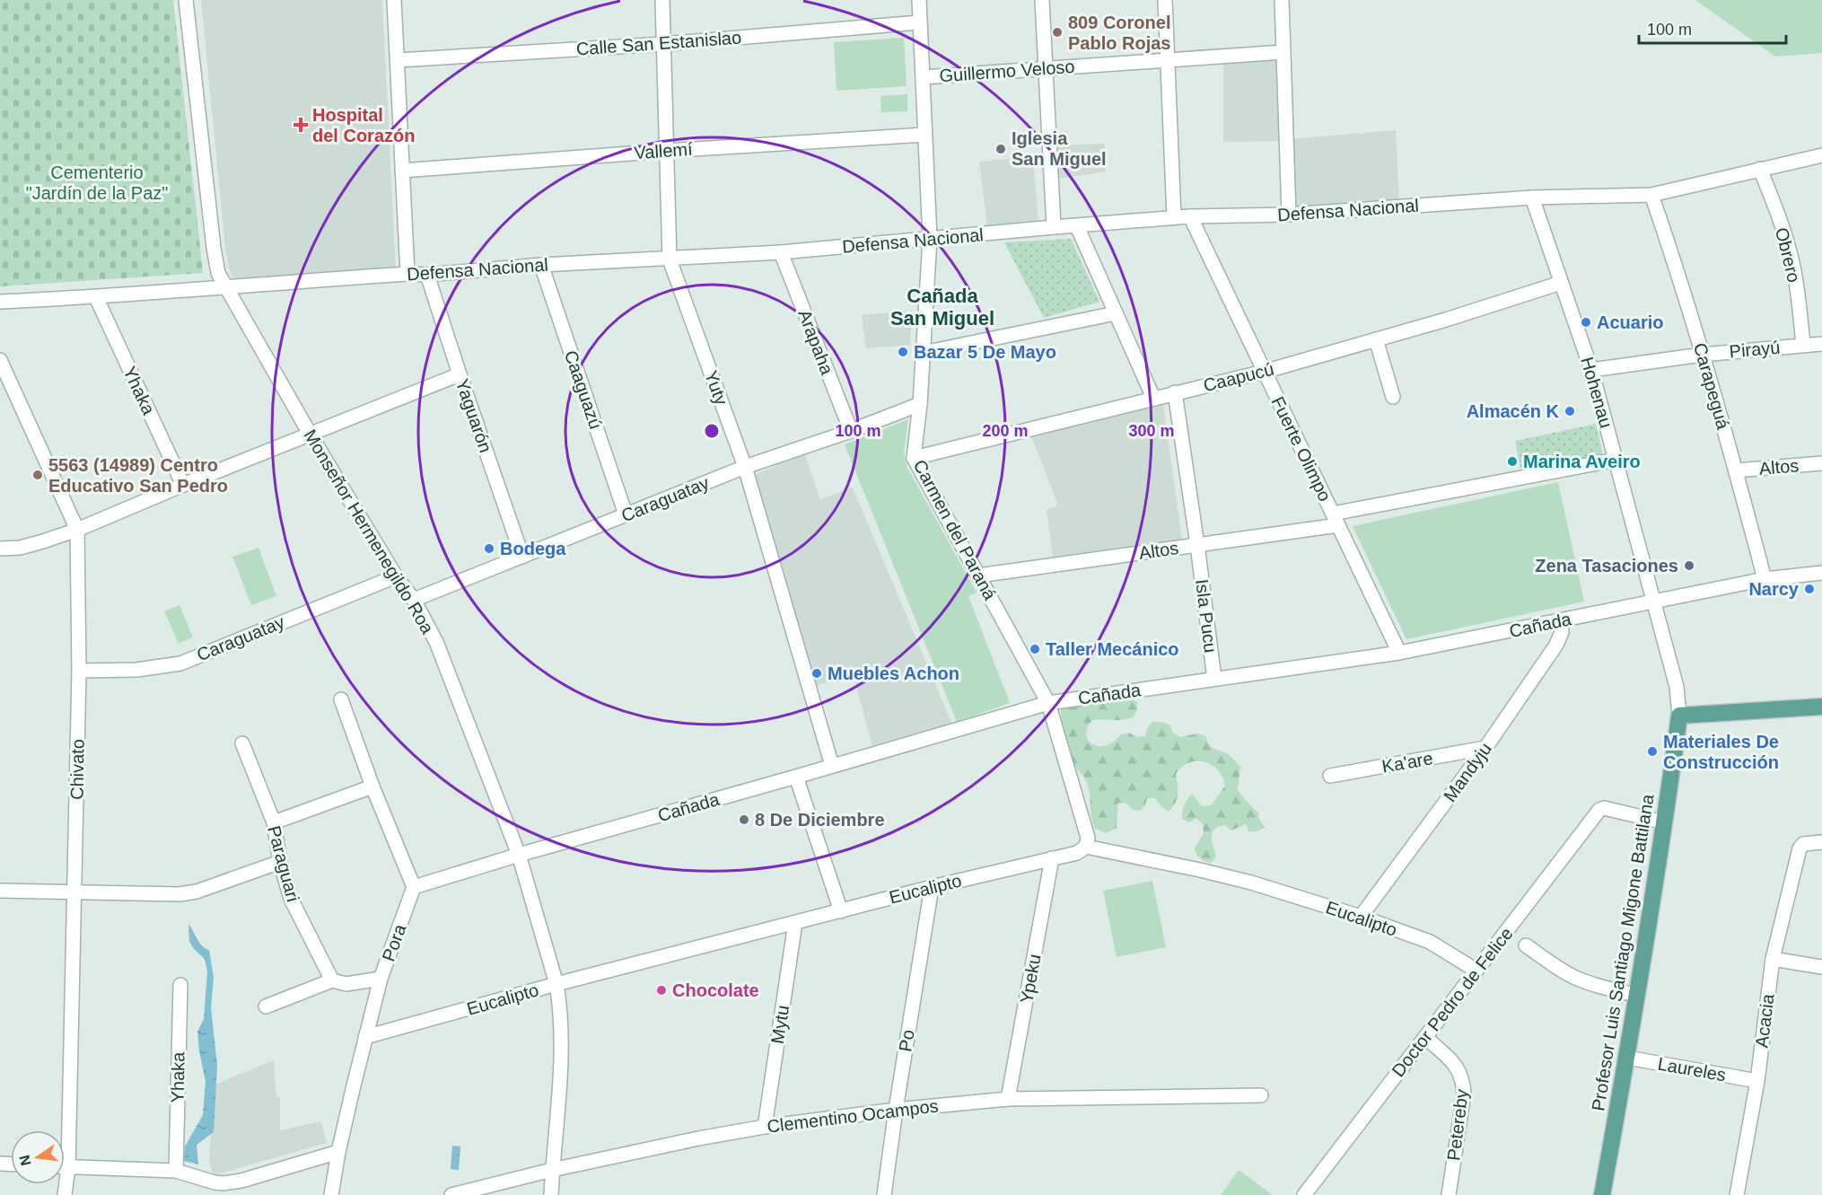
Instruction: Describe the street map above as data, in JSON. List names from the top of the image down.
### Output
{
  "streets": {
    "main road": ["Profesor Luis Santiago Migone Battilana"],
    "street": [
      "Calle San Estanislao",
      "Guillermo Veloso",
      "Vallemí",
      "Defensa Nacional",
      "Obrero",
      "Arapaha",
      "Pirayú",
      "Caapucú",
      "Carapeguá",
      "Yuty",
      "Caaguazú",
      "Yhaka",
      "Hohenau",
      "Yaguarón",
      "Fuerte Olimpo",
      "Altos",
      "Caraguatay",
      "Carmen del Paraná",
      "Monseñor Hermenegildo Roa",
      "Isla Pucu",
      "Cañada",
      "Ka'are",
      "Chivato",
      "Mandyju",
      "Paraguari",
      "Eucalipto",
      "Pora",
      "Ypeku",
      "Doctor Pedro de Felice",
      "Acacia",
      "Mytu",
      "Po",
      "Laureles",
      "Clementino Ocampos",
      "Petereby"
    ]
  },
  "crossings": [
    ["Calle San Estanislao", "Yuty"],
    ["Calle San Estanislao", "Carmen del Paraná"],
    ["Guillermo Veloso", "Carmen del Paraná"],
    ["Vallemí", "Yuty"],
    ["Vallemí", "Carmen del Paraná"],
    ["Defensa Nacional", "Obrero"],
    ["Defensa Nacional", "Arapaha"],
    ["Defensa Nacional", "Carapeguá"],
    ["Defensa Nacional", "Yuty"],
    ["Defensa Nacional", "Caaguazú"],
    ["Defensa Nacional", "Yhaka"],
    ["Defensa Nacional", "Hohenau"],
    ["Defensa Nacional", "Yaguarón"],
    ["Defensa Nacional", "Fuerte Olimpo"],
    ["Defensa Nacional", "Carmen del Paraná"],
    ["Defensa Nacional", "Monseñor Hermenegildo Roa"],
    ["Obrero", "Pirayú"],
    ["Arapaha", "Caraguatay"],
    ["Pirayú", "Carapeguá"],
    ["Pirayú", "Hohenau"],
    ["Caapucú", "Hohenau"],
    ["Caapucú", "Fuerte Olimpo"],
    ["Caapucú", "Carmen del Paraná"],
    ["Caapucú", "Isla Pucu"],
    ["Carapeguá", "Altos"],
    ["Carapeguá", "Cañada"],
    ["Yuty", "Caraguatay"],
    ["Yuty", "Cañada"],
    ["Caaguazú", "Caraguatay"],
    ["Hohenau", "Altos"],
    ["Hohenau", "Cañada"],
    ["Hohenau", "Profesor Luis Santiago Migone Battilana"],
    ["Yaguarón", "Caraguatay"],
    ["Fuerte Olimpo", "Altos"],
    ["Fuerte Olimpo", "Cañada"],
    ["Altos", "Carmen del Paraná"],
    ["Altos", "Isla Pucu"],
    ["Caraguatay", "Carmen del Paraná"],
    ["Caraguatay", "Monseñor Hermenegildo Roa"],
    ["Caraguatay", "Chivato"],
    ["Carmen del Paraná", "Cañada"],
    ["Carmen del Paraná", "Eucalipto"],
    ["Monseñor Hermenegildo Roa", "Cañada"],
    ["Monseñor Hermenegildo Roa", "Eucalipto"],
    ["Monseñor Hermenegildo Roa", "Clementino Ocampos"],
    ["Isla Pucu", "Cañada"],
    ["Cañada", "Mandyju"],
    ["Cañada", "Pora"],
    ["Ka'are", "Mandyju"],
    ["Mandyju", "Eucalipto"],
    ["Eucalipto", "Pora"],
    ["Eucalipto", "Ypeku"],
    ["Eucalipto", "Doctor Pedro de Felice"],
    ["Eucalipto", "Mytu"],
    ["Eucalipto", "Po"],
    ["Profesor Luis Santiago Migone Battilana", "Doctor Pedro de Felice"],
    ["Profesor Luis Santiago Migone Battilana", "Laureles"],
    ["Ypeku", "Clementino Ocampos"],
    ["Doctor Pedro de Felice", "Petereby"],
    ["Acacia", "Laureles"],
    ["Mytu", "Clementino Ocampos"],
    ["Po", "Clementino Ocampos"]
  ],
  "districts": ["Cañada San Miguel"],
  "parks": ["Cementerio \"Jardín de la Paz\""],
  "places": {
    "other": [
      "809 Coronel Pablo Rojas",
      "Iglesia San Miguel",
      "Acuario",
      "Bazar 5 De Mayo",
      "Almacén K",
      "Marina Aveiro",
      "5563 (14989) Centro Educativo San Pedro",
      "Bodega",
      "Zena Tasaciones",
      "Narcy",
      "Taller Mecánico",
      "Muebles Achon",
      "Materiales De Construcción",
      "8 De Diciembre",
      "Chocolate"
    ],
    "health": ["Hospital del Corazón"]
  },
  "scale_bar": "100 m",
  "north": "left",
  "rings": ["100 m", "200 m", "300 m"]
}
